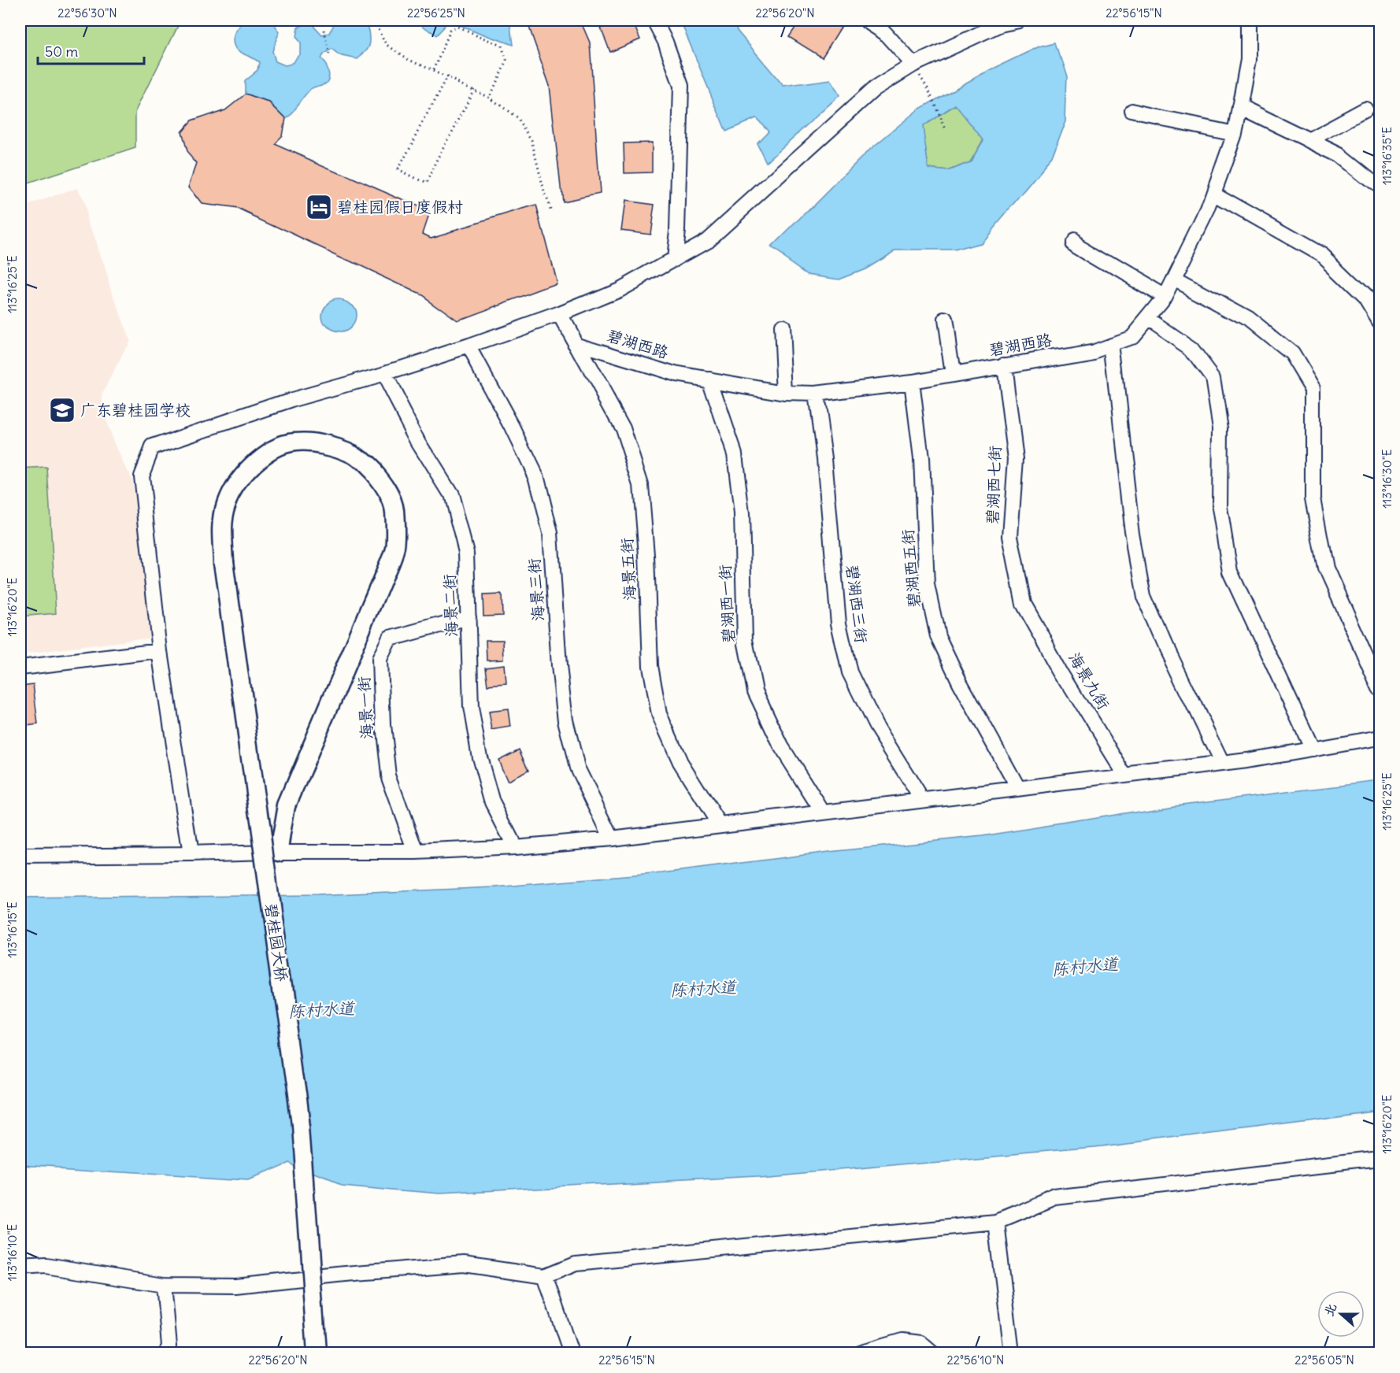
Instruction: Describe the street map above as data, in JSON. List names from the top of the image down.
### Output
{
  "streets": {
    "main road": ["碧桂园大桥"],
    "street": [
      "碧湖西路",
      "碧湖西七街",
      "碧湖西五街",
      "海景五街",
      "海景三街",
      "碧湖西一街",
      "碧湖西三街",
      "海景二街",
      "海景九街",
      "海景一街"
    ]
  },
  "crossings": [
    ["碧湖西路", "碧湖西七街"],
    ["碧湖西路", "碧湖西五街"],
    ["碧湖西路", "海景五街"],
    ["碧湖西路", "碧湖西一街"],
    ["碧湖西路", "碧湖西三街"],
    ["碧湖西七街", "海景九街"],
    ["海景二街", "海景一街"]
  ],
  "water": ["陈村水道"],
  "places": {
    "hotel": ["碧桂园假日度假村"],
    "school or university": ["广东碧桂园学校"]
  },
  "scale_bar": "50 m",
  "north": "left",
  "coordinates": [
    "22°56'30\"N",
    "22°56'25\"N",
    "22°56'20\"N",
    "22°56'15\"N",
    "113°16'35\"E",
    "113°16'25\"E",
    "113°16'30\"E",
    "113°16'20\"E",
    "113°16'15\"E",
    "113°16'10\"E",
    "22°56'10\"N",
    "22°56'05\"N"
  ]
}
